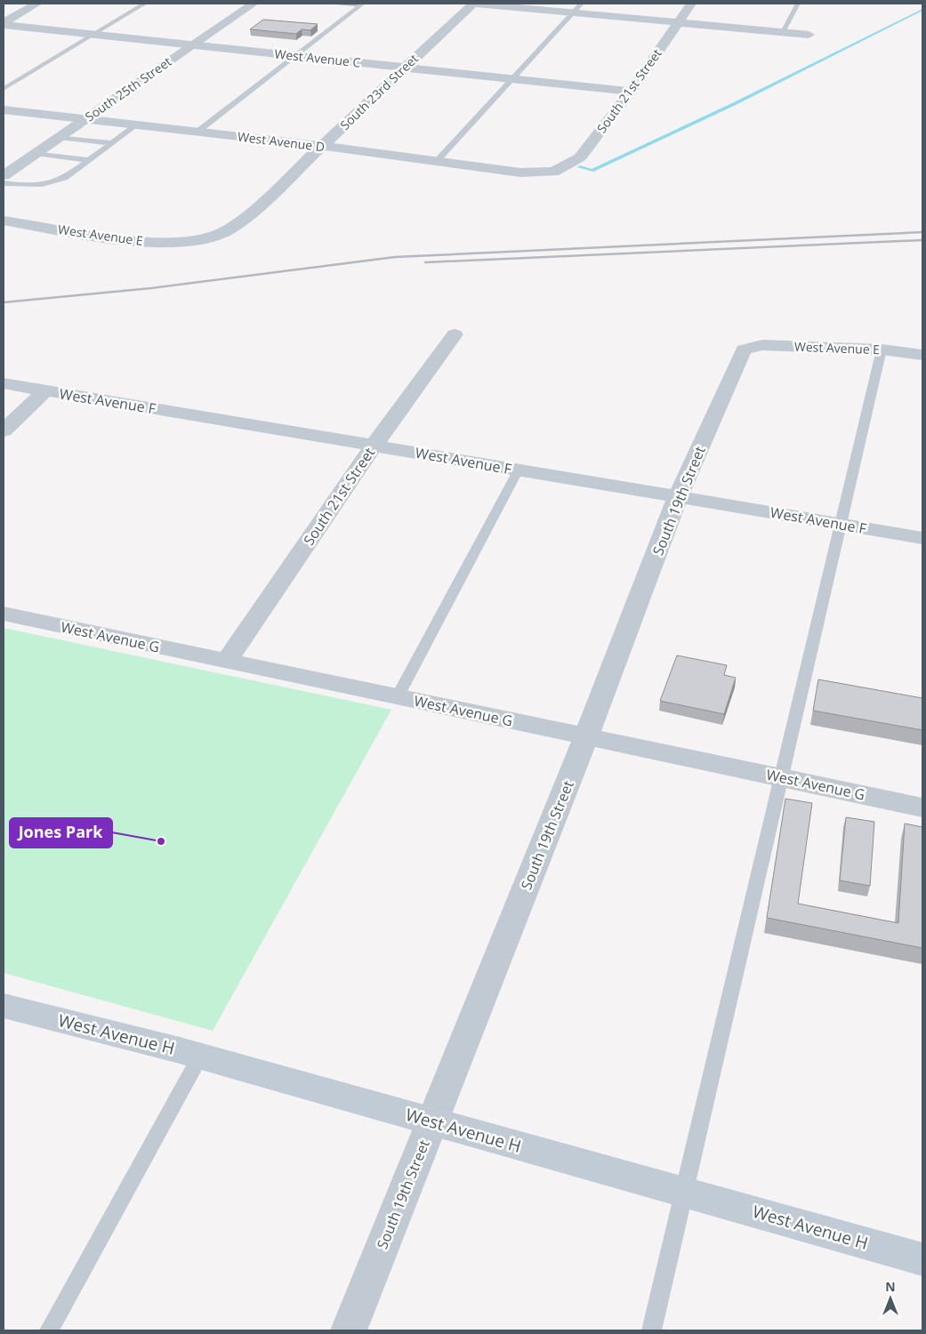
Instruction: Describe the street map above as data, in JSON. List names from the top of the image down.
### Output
{
  "streets": {
    "main road": ["West Avenue H"],
    "street": [
      "West Avenue C",
      "South 25th Street",
      "South 21st Street",
      "South 23rd Street",
      "West Avenue D",
      "West Avenue E",
      "West Avenue F",
      "South 19th Street",
      "West Avenue G"
    ]
  },
  "crossings": [
    ["West Avenue C", "South 25th Street"],
    ["West Avenue C", "South 21st Street"],
    ["West Avenue C", "South 23rd Street"],
    ["South 25th Street", "West Avenue D"],
    ["South 21st Street", "West Avenue D"],
    ["South 21st Street", "West Avenue F"],
    ["South 21st Street", "West Avenue G"],
    ["South 23rd Street", "West Avenue D"],
    ["South 23rd Street", "West Avenue E"],
    ["West Avenue E", "South 19th Street"],
    ["West Avenue F", "South 19th Street"],
    ["South 19th Street", "West Avenue G"],
    ["South 19th Street", "West Avenue H"]
  ],
  "places": ["Jones Park"],
  "north": "top"
}
